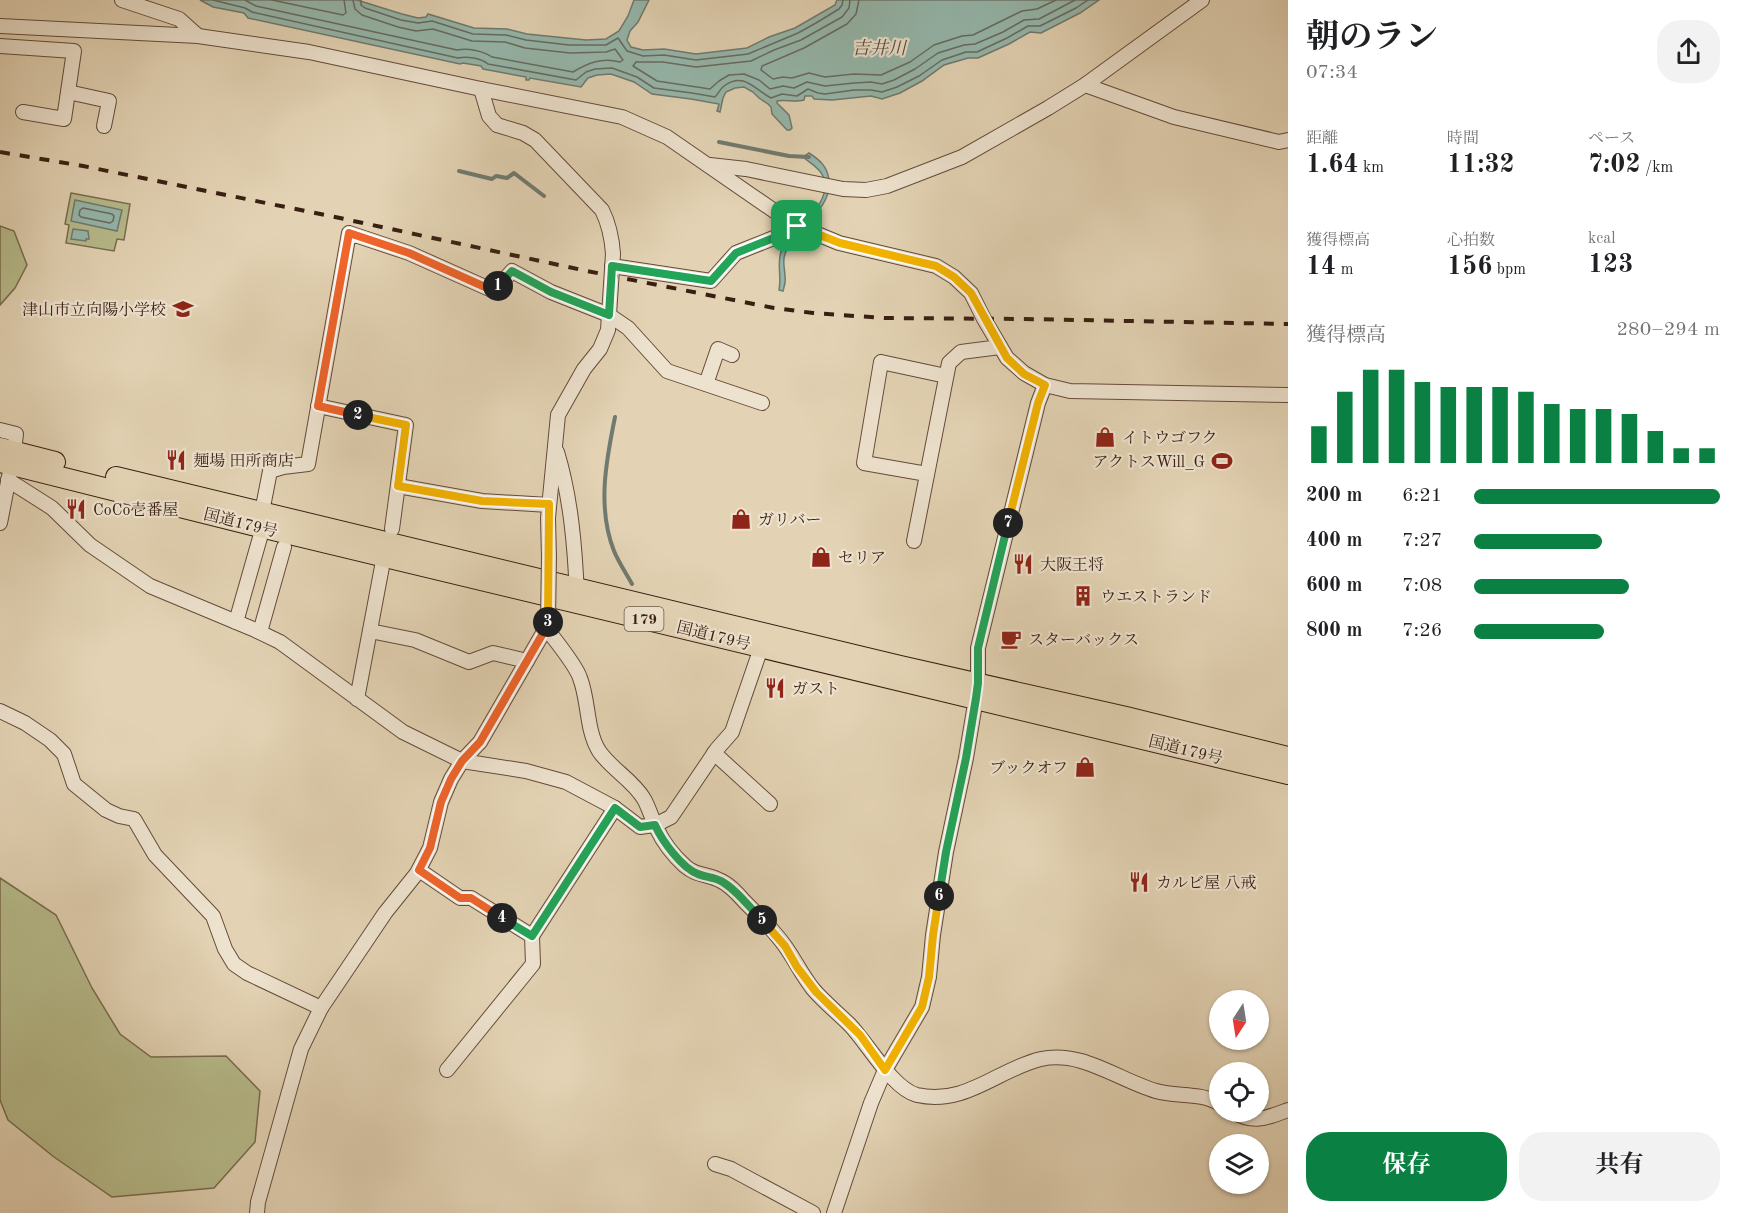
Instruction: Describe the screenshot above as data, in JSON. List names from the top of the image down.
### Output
{
  "streets": {
    "highway": ["国道179号", "179"]
  },
  "water": ["吉井川"],
  "places": {
    "school or university": ["津山市立向陽小学校"],
    "shop": [
      "イトウゴフク",
      "ガリバー",
      "セリア",
      "ブックオフ"
    ],
    "restaurant": [
      "麺場 田所商店",
      "CoCo壱番屋",
      "大阪王将",
      "ガスト",
      "カルビ屋 八戒"
    ],
    "sports": ["アクトスWill_G"],
    "building": ["ウエストランド"],
    "cafe": ["スターバックス"]
  },
  "north": "bottom",
  "page": {
    "heading": ["朝のラン", "07:34"],
    "stats": [
      ["距離", "1.64 km"],
      ["時間", "11:32"],
      ["ペース", "7:02 /km"],
      ["獲得標高", "14 m"],
      ["心拍数", "156 bpm"],
      ["kcal", "123"]
    ],
    "pins": [
      "1",
      "2",
      "7",
      "3",
      "6",
      "4",
      "5"
    ],
    "chart": ["獲得標高", "280–294 m"],
    "list": [
      {
        "name": "200 m",
        "note": "6:21"
      },
      {
        "name": "400 m",
        "note": "7:27"
      },
      {
        "name": "600 m",
        "note": "7:08"
      },
      {
        "name": "800 m",
        "note": "7:26"
      }
    ],
    "buttons": ["保存", "共有"]
  }
}
